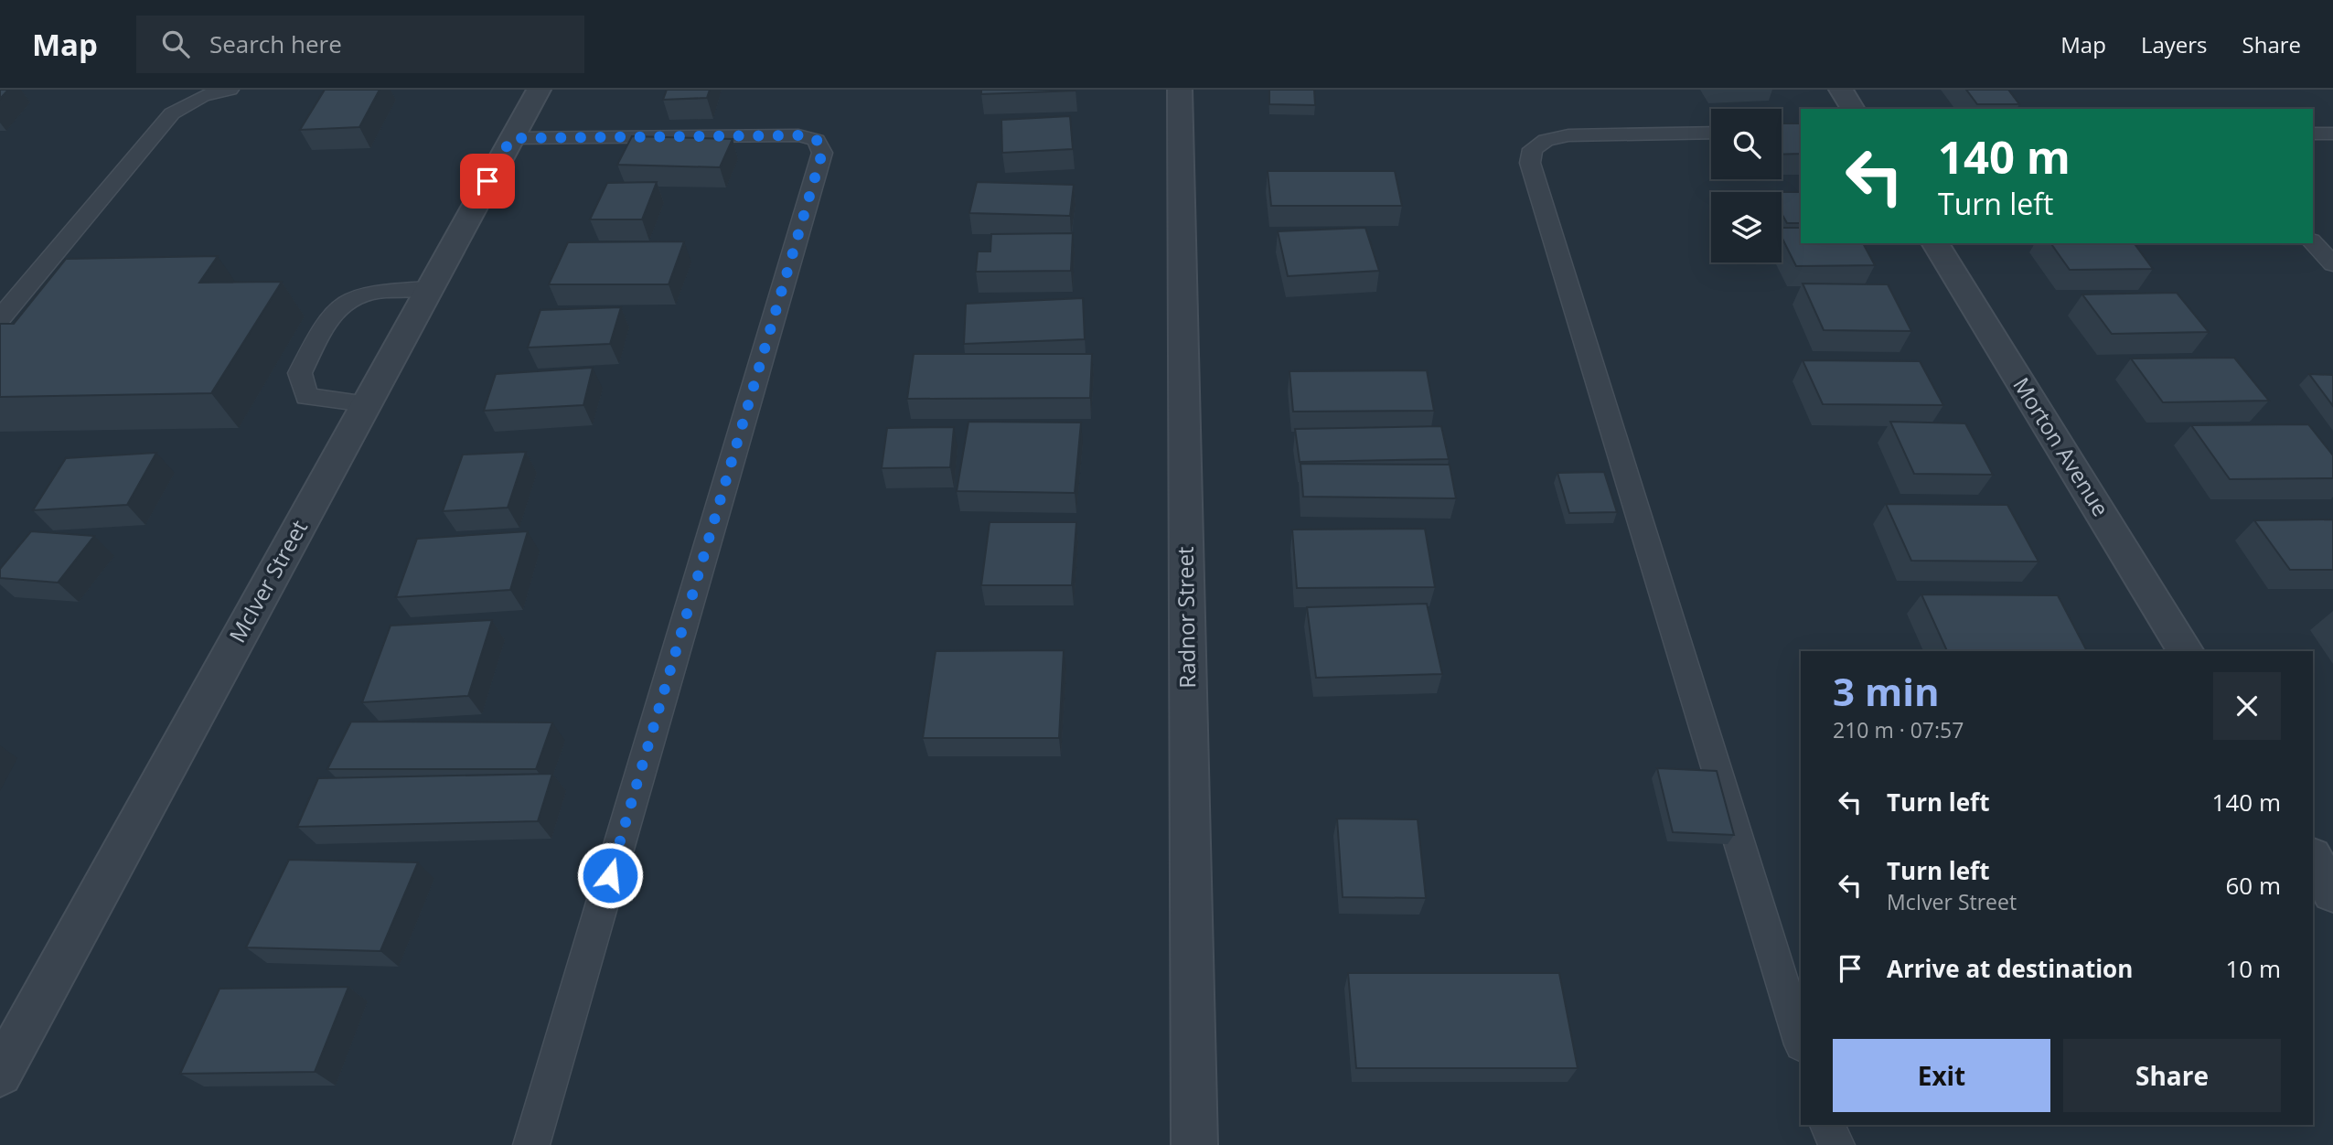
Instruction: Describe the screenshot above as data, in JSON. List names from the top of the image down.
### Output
{
  "streets": {
    "street": ["Morton Avenue", "McIver Street", "Radnor Street"]
  },
  "page": {
    "header": "Map",
    "search": "Search here",
    "nav": ["Map", "Layers", "Share"],
    "turn": ["140 m", "Turn left"],
    "heading": ["3 min", "210 m · 07:57"],
    "list": [
      {
        "name": "Turn left",
        "value": "140 m"
      },
      {
        "name": "Turn left",
        "note": "McIver Street",
        "value": "60 m"
      },
      {
        "name": "Arrive at destination",
        "value": "10 m"
      }
    ],
    "buttons": ["Exit", "Share"]
  }
}
